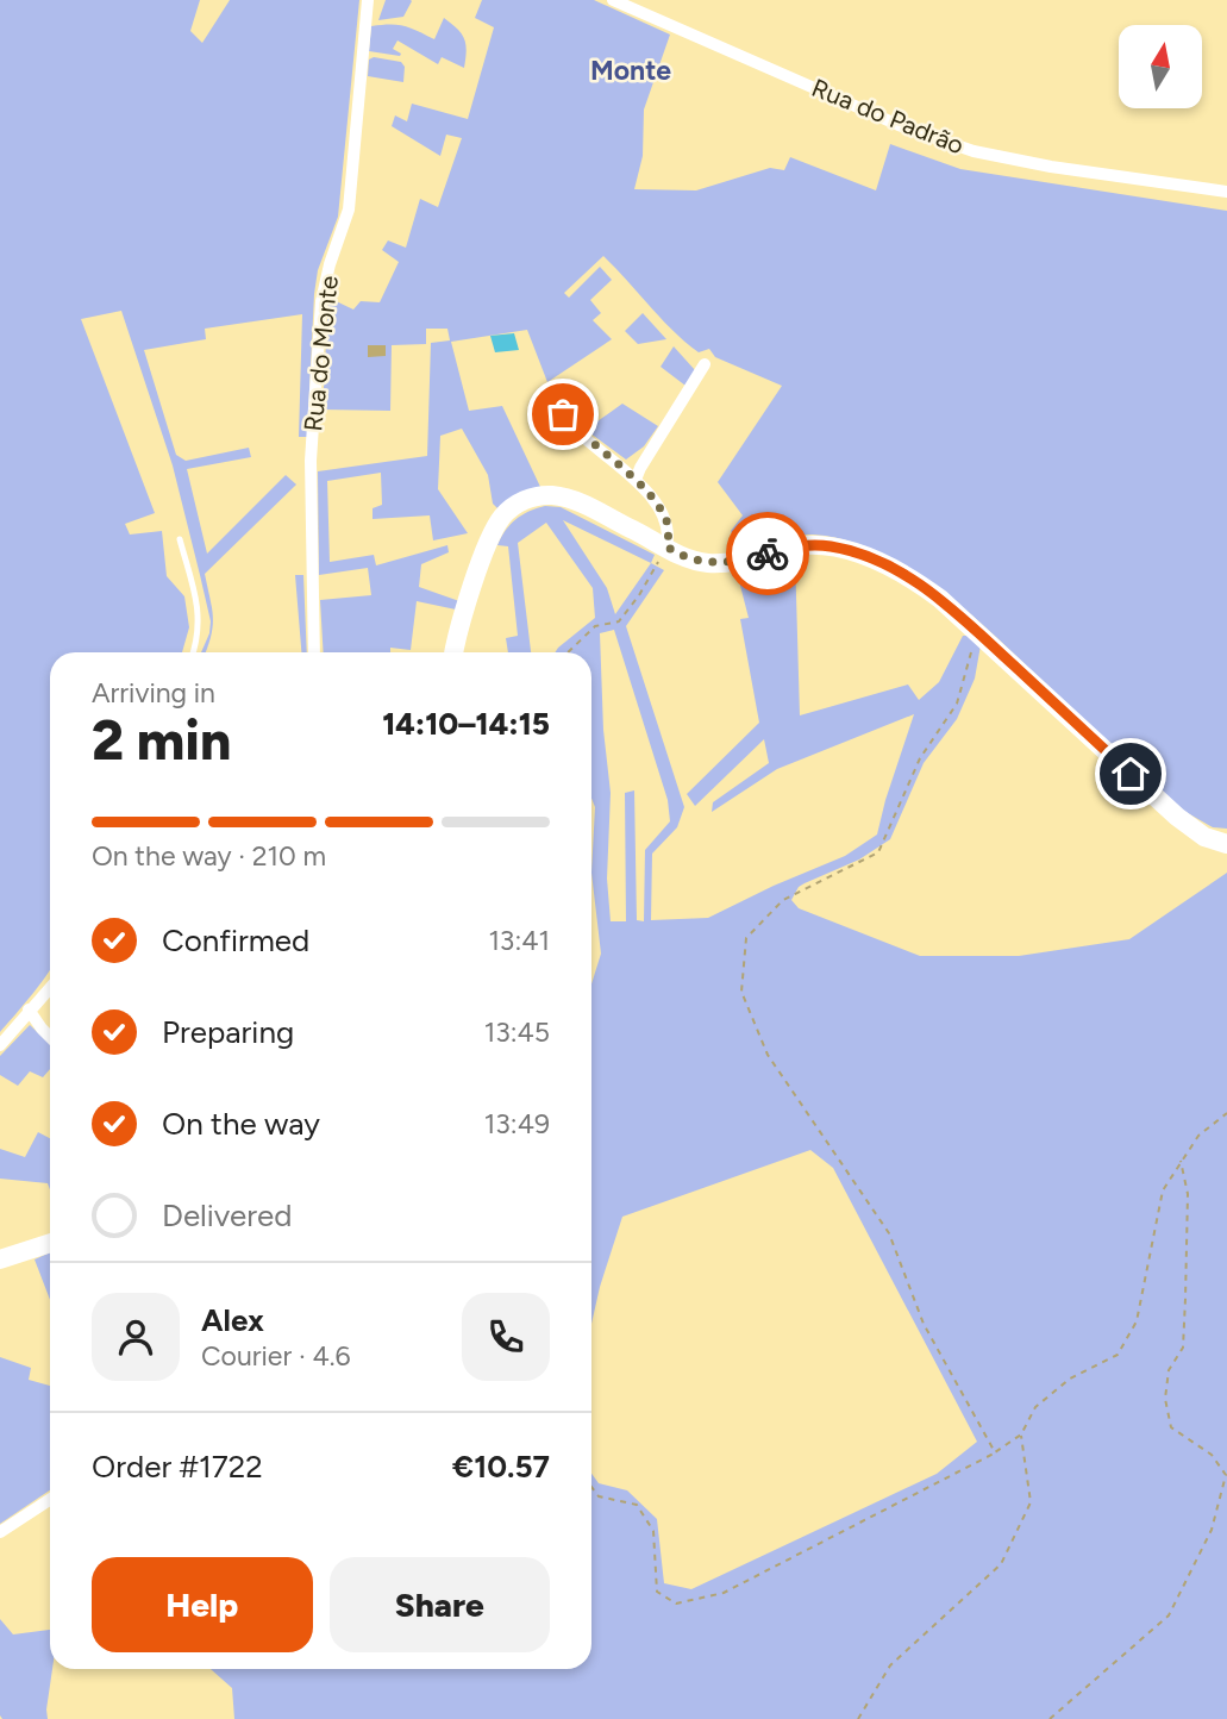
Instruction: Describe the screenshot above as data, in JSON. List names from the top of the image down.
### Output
{
  "streets": {
    "street": ["Rua do Padrão", "Rua do Monte"]
  },
  "districts": ["Monte"],
  "north": "top",
  "page": {
    "heading": ["2 min", "Arriving in", "14:10–14:15"],
    "panel": [
      "Alex",
      "Courier · 4.6",
      "Order #1722",
      "€10.57"
    ],
    "bar": "On the way · 210 m",
    "list": [
      ["Confirmed", "13:41"],
      ["Preparing", "13:45"],
      ["On the way", "13:49"],
      "Delivered"
    ],
    "buttons": ["Help", "Share"]
  }
}
